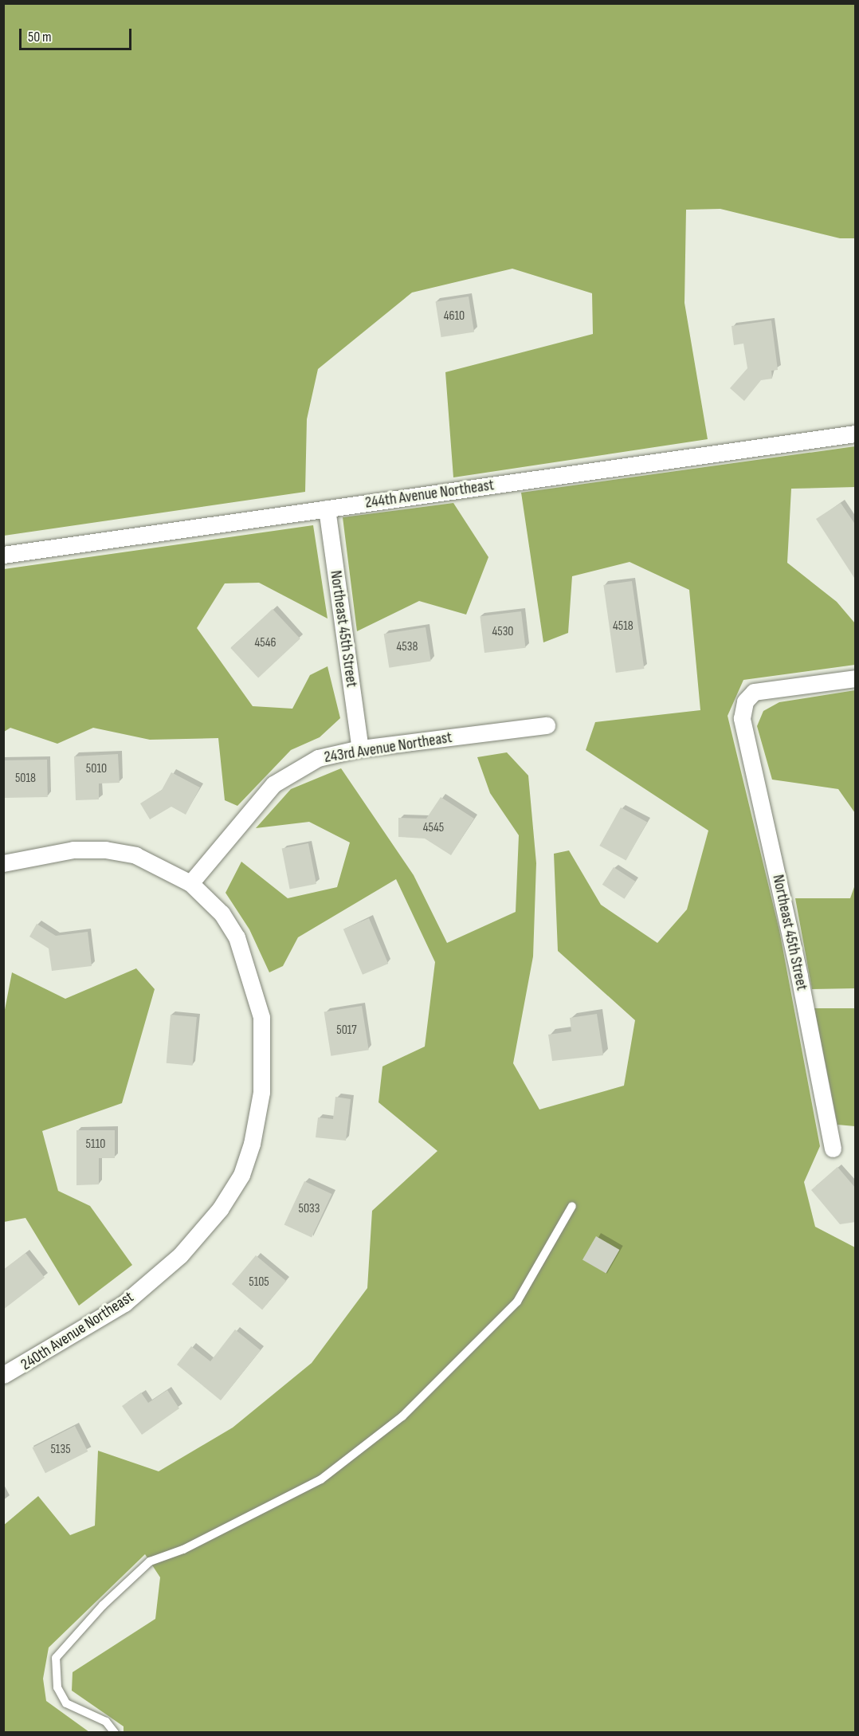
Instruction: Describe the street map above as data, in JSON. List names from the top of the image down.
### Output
{
  "streets": {
    "street": [
      "244th Avenue Northeast",
      "Northeast 45th Street",
      "243rd Avenue Northeast",
      "240th Avenue Northeast"
    ]
  },
  "crossings": [
    ["244th Avenue Northeast", "Northeast 45th Street"],
    ["Northeast 45th Street", "243rd Avenue Northeast"],
    ["243rd Avenue Northeast", "240th Avenue Northeast"]
  ],
  "house_numbers": [
    "4610",
    "4518",
    "4530",
    "4546",
    "4538",
    "5010",
    "5018",
    "4545",
    "5017",
    "5110",
    "5033",
    "5105",
    "5135"
  ],
  "scale_bar": "50 m"
}
